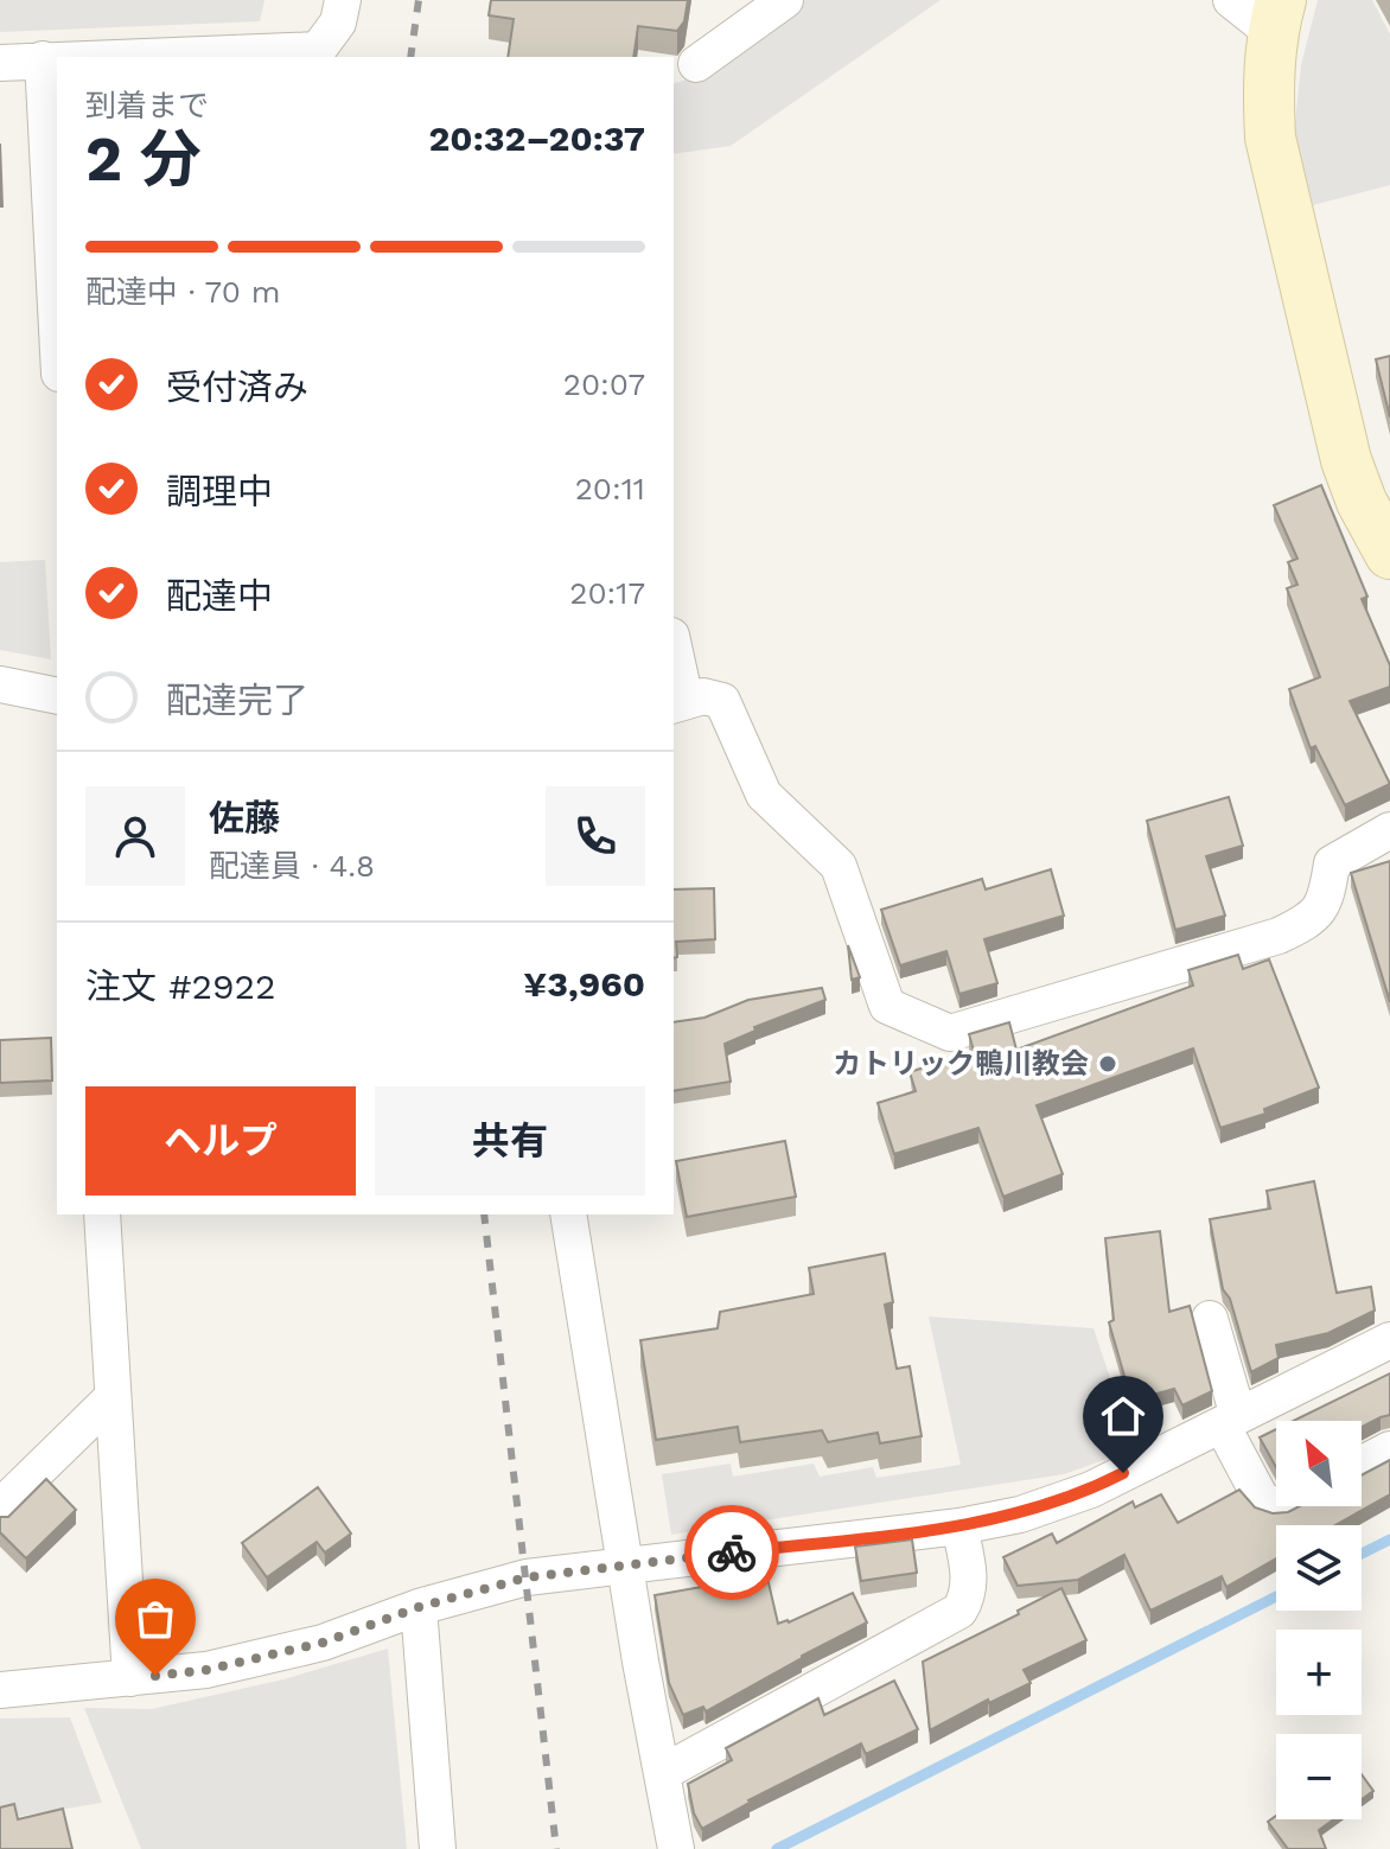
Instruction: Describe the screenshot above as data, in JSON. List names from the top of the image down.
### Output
{
  "places": ["カトリック鴨川教会"],
  "north": "top left",
  "page": {
    "heading": ["2 分", "到着まで", "20:32–20:37"],
    "panel": [
      "佐藤",
      "配達員 · 4.8",
      "注文 #2922",
      "¥3,960"
    ],
    "bar": "配達中 · 70 m",
    "list": [
      ["受付済み", "20:07"],
      ["調理中", "20:11"],
      ["配達中", "20:17"],
      "配達完了"
    ],
    "buttons": ["ヘルプ", "共有"],
    "map_buttons": ["+", "−"]
  }
}
